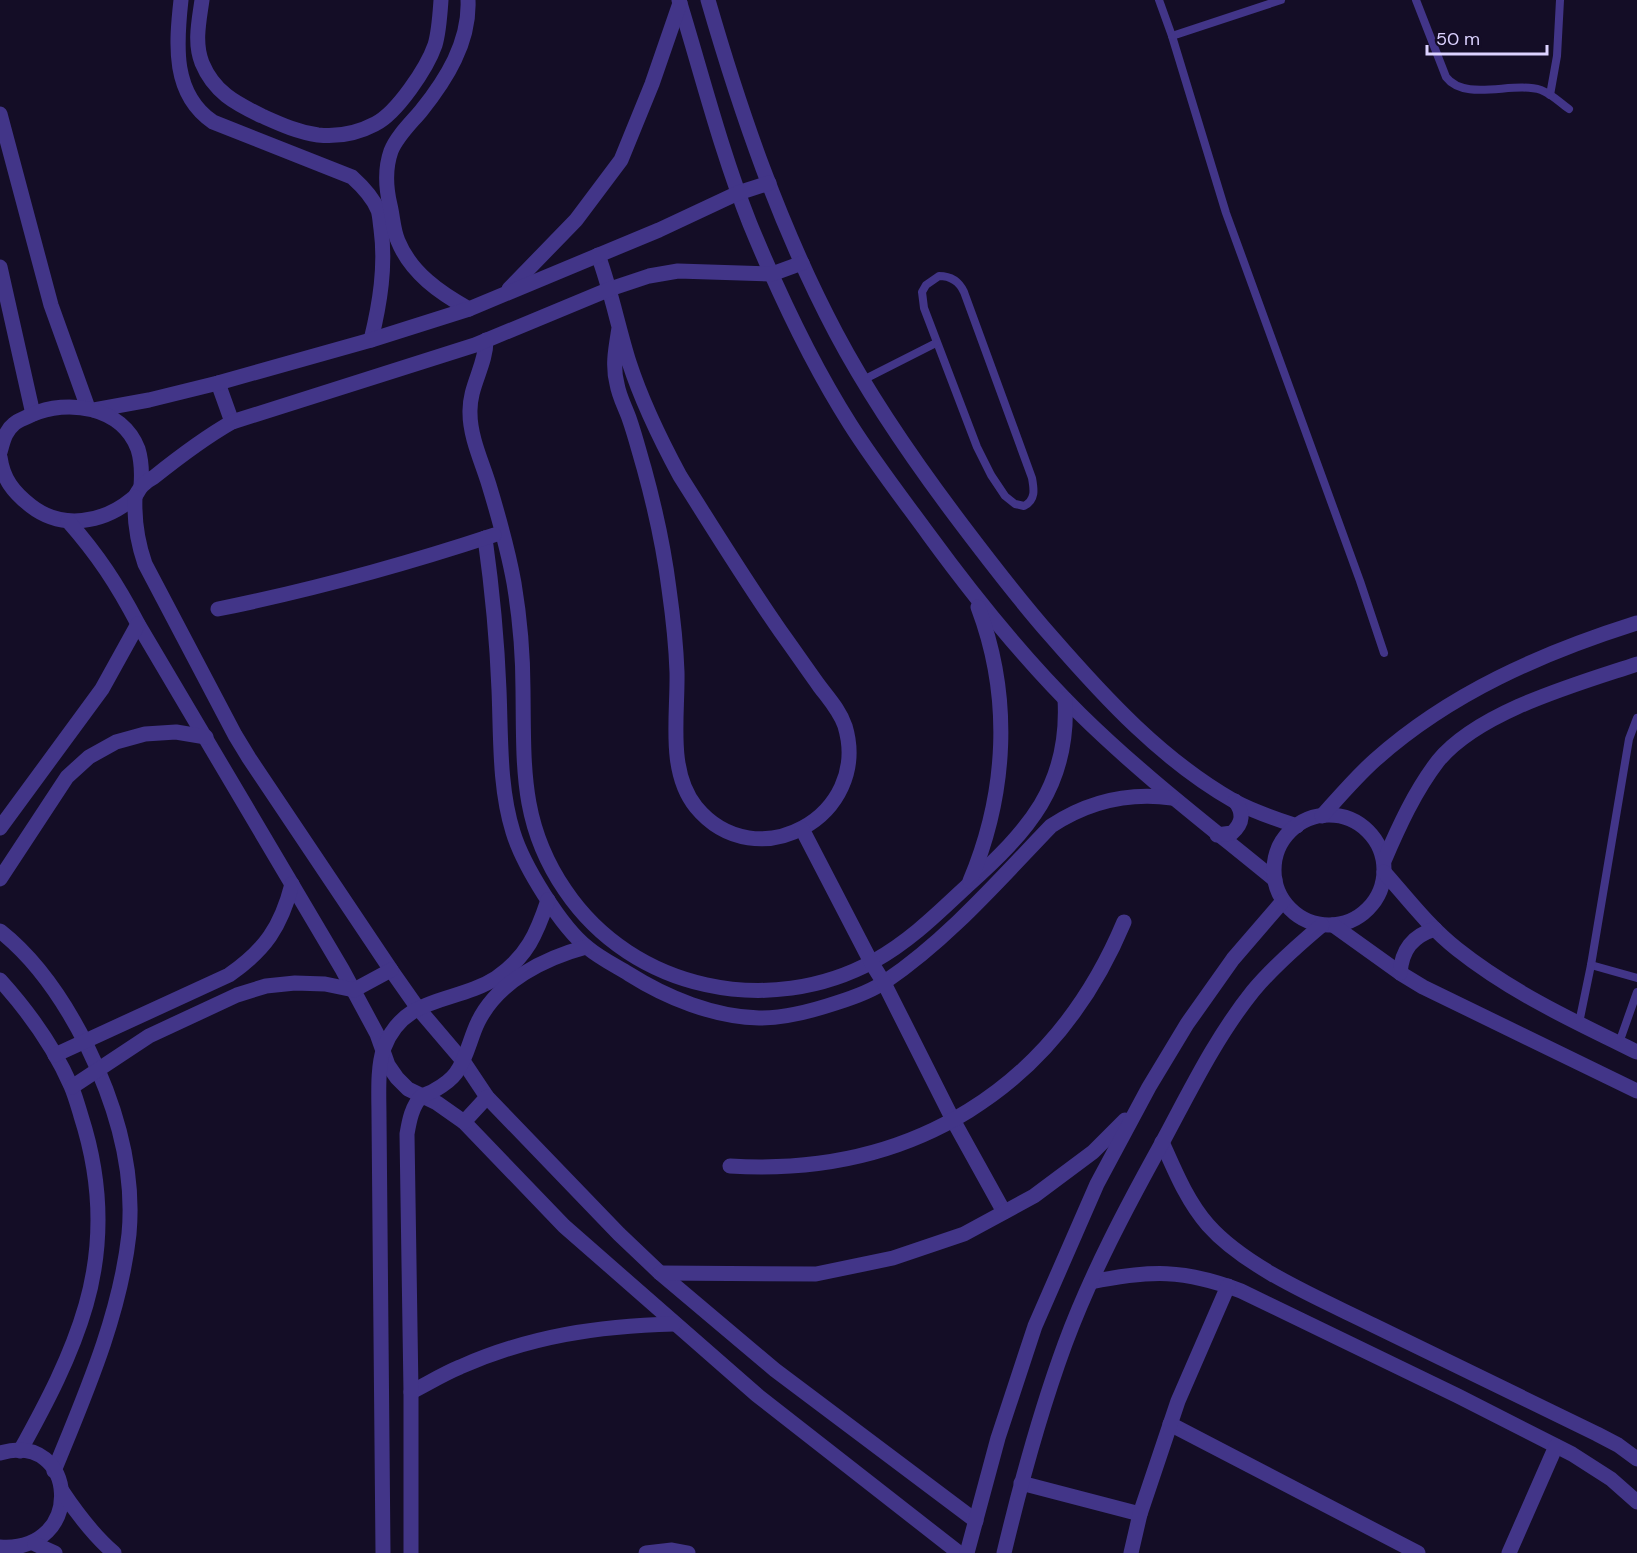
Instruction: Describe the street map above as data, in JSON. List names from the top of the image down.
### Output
{
  "scale_bar": "50 m"
}
